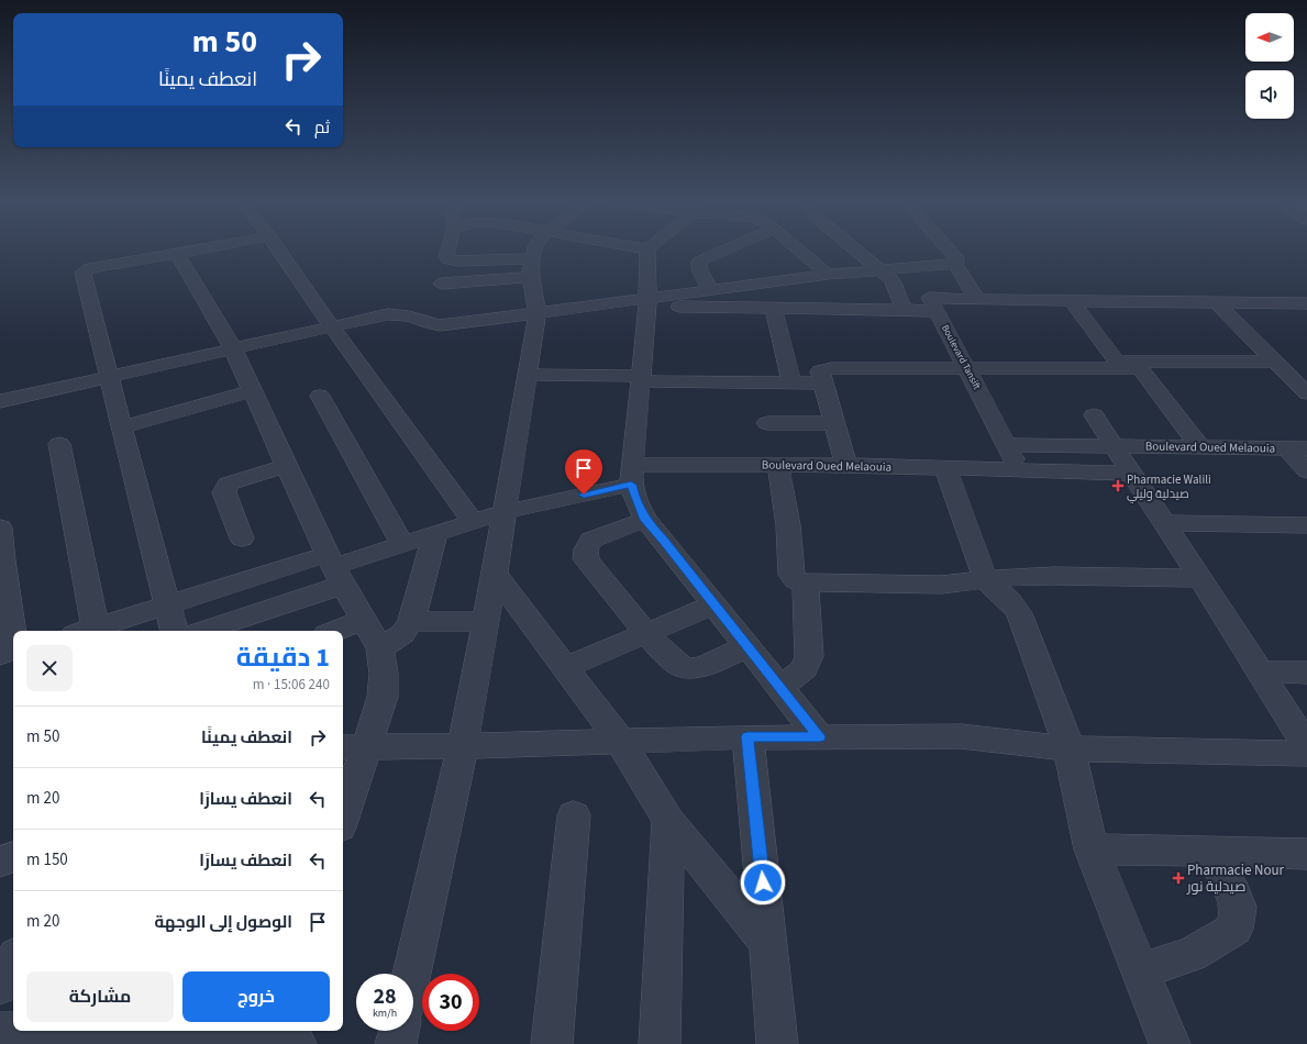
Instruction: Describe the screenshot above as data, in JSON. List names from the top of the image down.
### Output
{
  "streets": {
    "street": ["Boulevard Tansift", "Boulevard Oued Melaouia"]
  },
  "crossings": [
    ["Boulevard Tansift", "Boulevard Oued Melaouia"]
  ],
  "places": {
    "health": ["Pharmacie Walili صيدلية وليلي", "Pharmacie Nour صيدلية نور"]
  },
  "north": "left",
  "page": {
    "turn": ["50 m", "انعطف يمينًا"],
    "then": "ثم",
    "heading": ["1 دقيقة", "240 m · 15:06"],
    "list": [
      {
        "name": "انعطف يمينًا",
        "value": "50 m"
      },
      {
        "name": "انعطف يسارًا",
        "value": "20 m"
      },
      {
        "name": "انعطف يسارًا",
        "value": "150 m"
      },
      {
        "name": "الوصول إلى الوجهة",
        "value": "20 m"
      }
    ],
    "buttons": ["خروج", "مشاركة"],
    "speed": "28 km/h",
    "limit": "30"
  }
}
